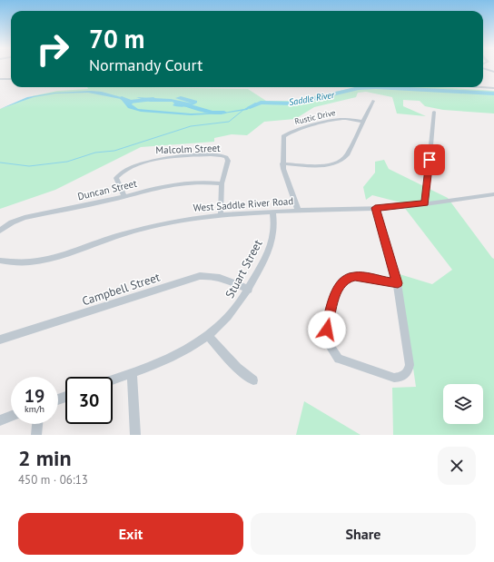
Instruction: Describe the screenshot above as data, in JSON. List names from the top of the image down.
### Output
{
  "streets": {
    "street": [
      "Rustic Drive",
      "Malcolm Street",
      "Duncan Street",
      "West Saddle River Road",
      "Stuart Street",
      "Campbell Street"
    ]
  },
  "crossings": [
    ["Rustic Drive", "West Saddle River Road"],
    ["Malcolm Street", "Duncan Street"],
    ["Malcolm Street", "West Saddle River Road"],
    ["West Saddle River Road", "Stuart Street"],
    ["Stuart Street", "Campbell Street"]
  ],
  "water": ["Saddle River"],
  "page": {
    "turn": ["70 m", "Normandy Court"],
    "speed": "19 km/h",
    "limit": "30",
    "heading": ["2 min", "450 m · 06:13"],
    "buttons": ["Exit", "Share"]
  }
}
